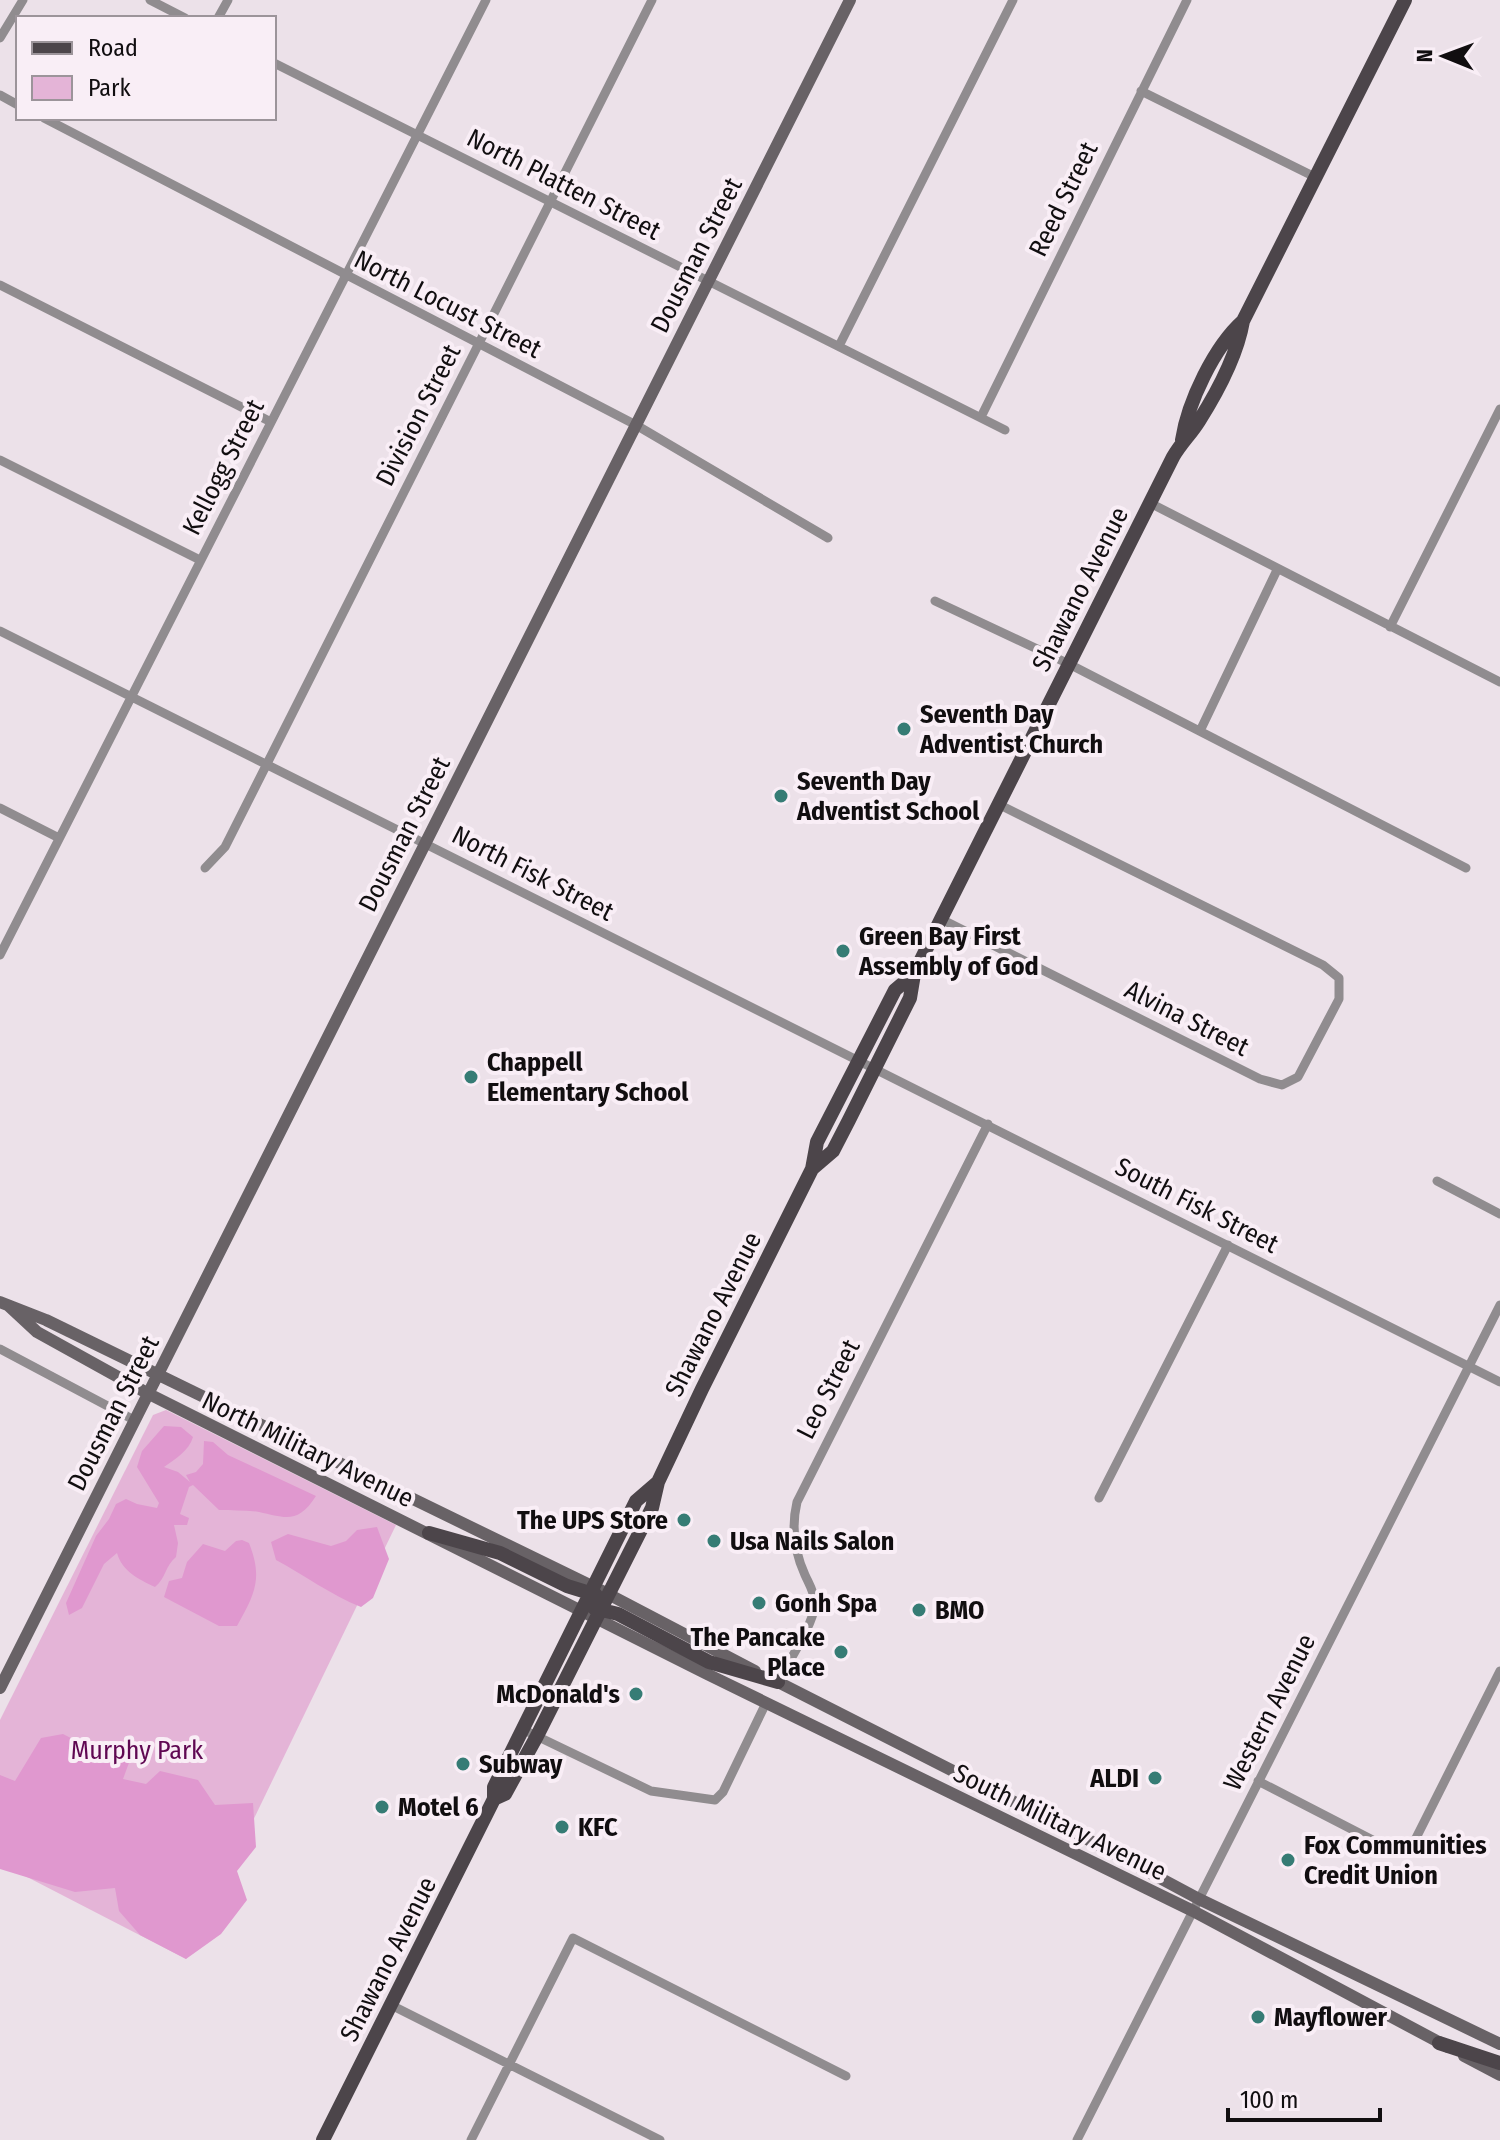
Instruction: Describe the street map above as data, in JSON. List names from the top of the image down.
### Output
{
  "streets": {
    "main road": [
      "Dousman Street",
      "Shawano Avenue",
      "North Military Avenue",
      "South Military Avenue"
    ],
    "street": [
      "North Platten Street",
      "Reed Street",
      "North Locust Street",
      "Division Street",
      "Kellogg Street",
      "North Fisk Street",
      "Alvina Street",
      "South Fisk Street",
      "Leo Street",
      "Western Avenue"
    ]
  },
  "crossings": [
    ["North Platten Street", "Reed Street"],
    ["North Platten Street", "Dousman Street"],
    ["North Platten Street", "Division Street"],
    ["North Platten Street", "Kellogg Street"],
    ["Dousman Street", "North Locust Street"],
    ["Dousman Street", "North Fisk Street"],
    ["Dousman Street", "North Military Avenue"],
    ["North Locust Street", "Division Street"],
    ["North Locust Street", "Kellogg Street"],
    ["Division Street", "North Fisk Street"],
    ["Kellogg Street", "North Fisk Street"],
    ["Shawano Avenue", "North Fisk Street"],
    ["Shawano Avenue", "Alvina Street"],
    ["Shawano Avenue", "South Fisk Street"],
    ["Shawano Avenue", "North Military Avenue"],
    ["Shawano Avenue", "South Military Avenue"],
    ["North Fisk Street", "South Fisk Street"],
    ["South Fisk Street", "Leo Street"],
    ["South Fisk Street", "Western Avenue"],
    ["Leo Street", "South Military Avenue"],
    ["Western Avenue", "South Military Avenue"]
  ],
  "parks": ["Murphy Park"],
  "places": [
    "Seventh Day Adventist Church",
    "Seventh Day Adventist School",
    "Green Bay First Assembly of God",
    "Chappell Elementary School",
    "The UPS Store",
    "Usa Nails Salon",
    "Gonh Spa",
    "BMO",
    "The Pancake Place",
    "McDonald's",
    "Subway",
    "ALDI",
    "Motel 6",
    "KFC",
    "Fox Communities Credit Union",
    "Mayflower"
  ],
  "legend": ["Road", "Park"],
  "scale_bar": "100 m",
  "north": "left"
}
